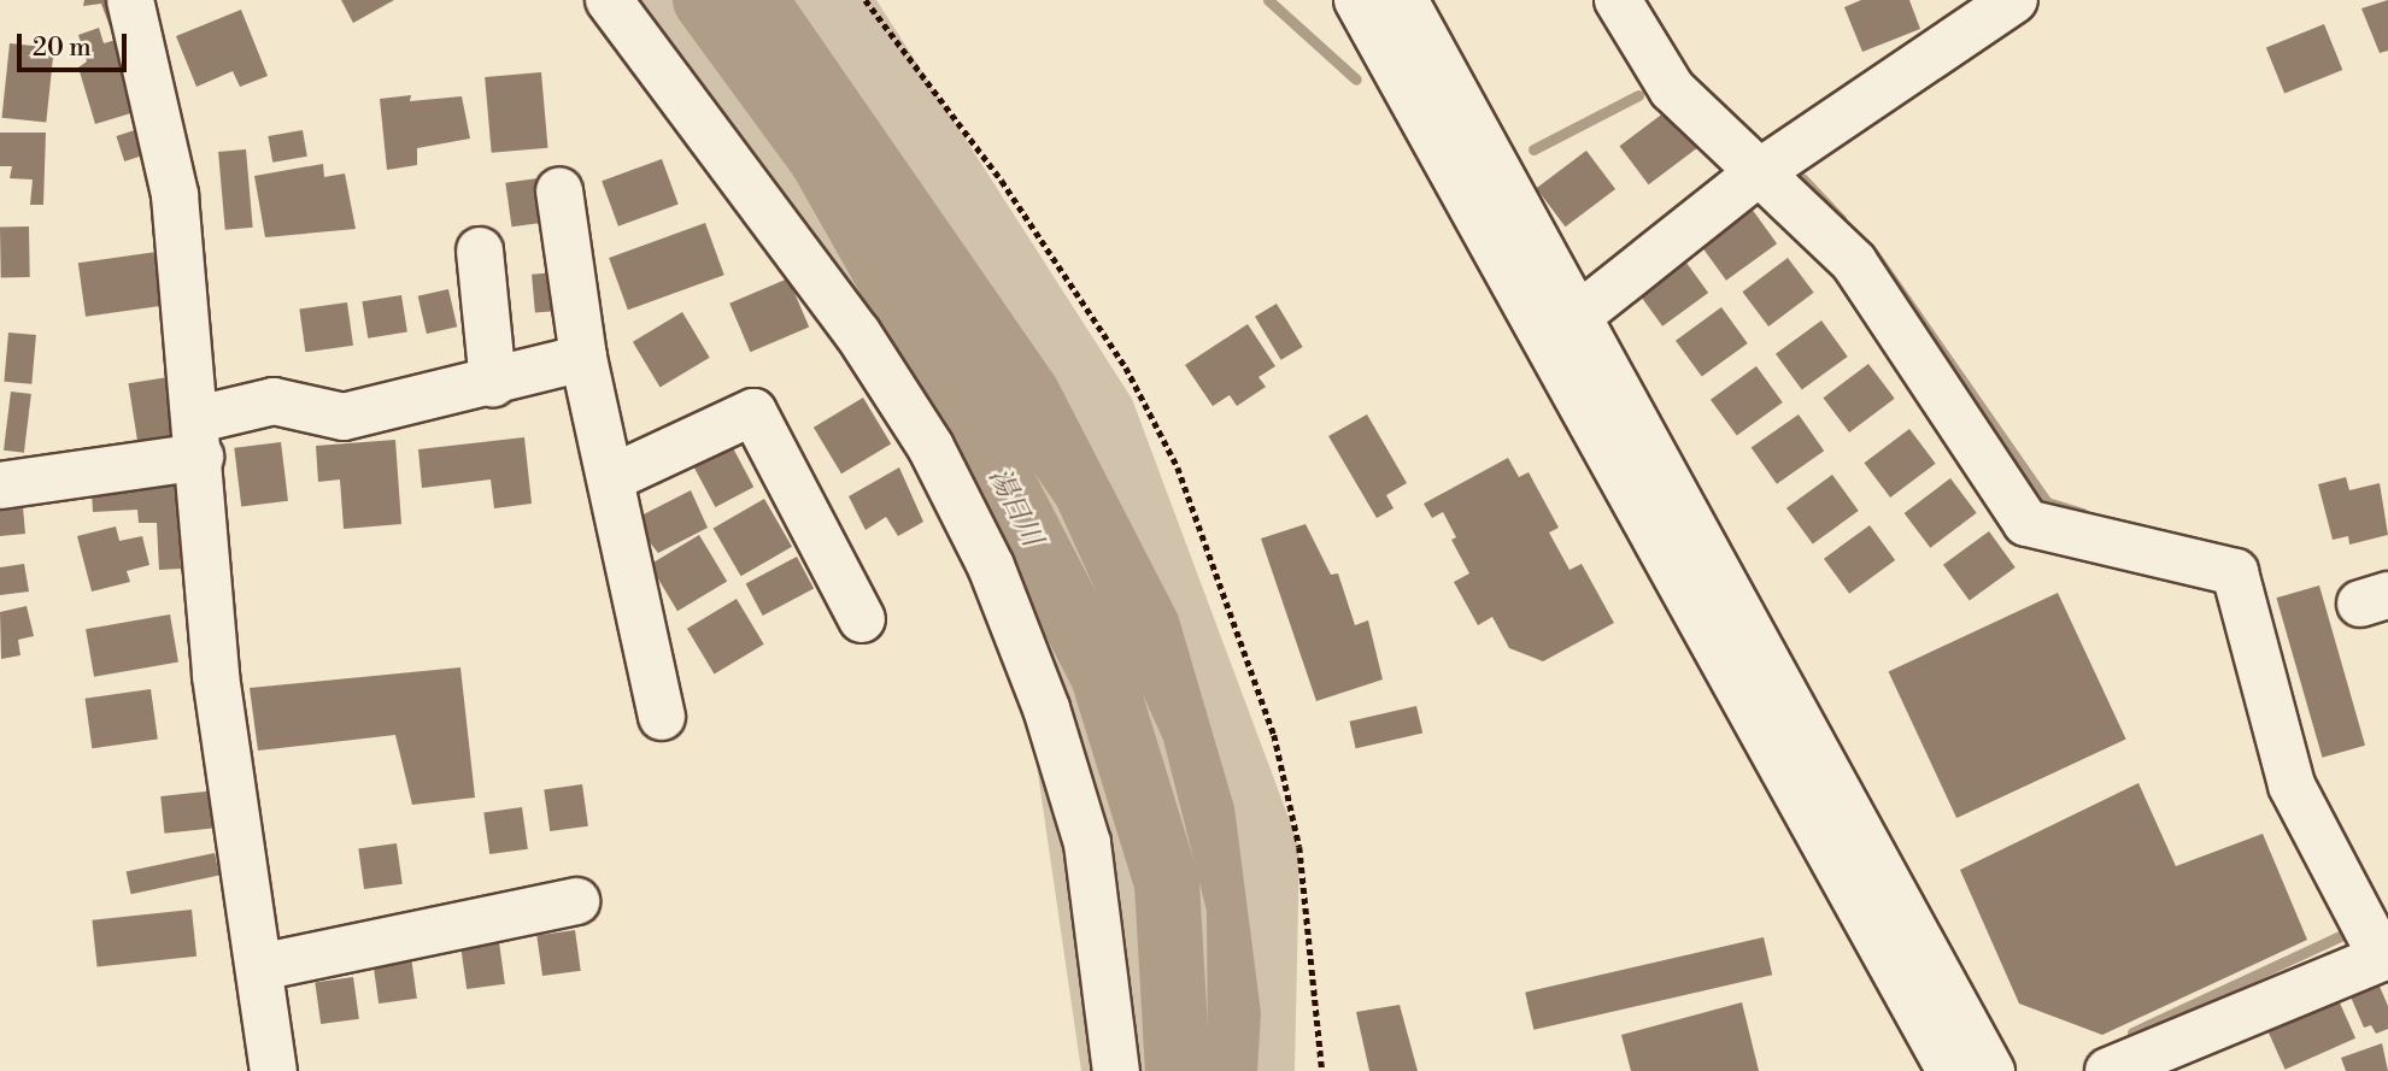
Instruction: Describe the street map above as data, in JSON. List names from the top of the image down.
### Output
{
  "water": ["湯日川"],
  "scale_bar": "20 m"
}
